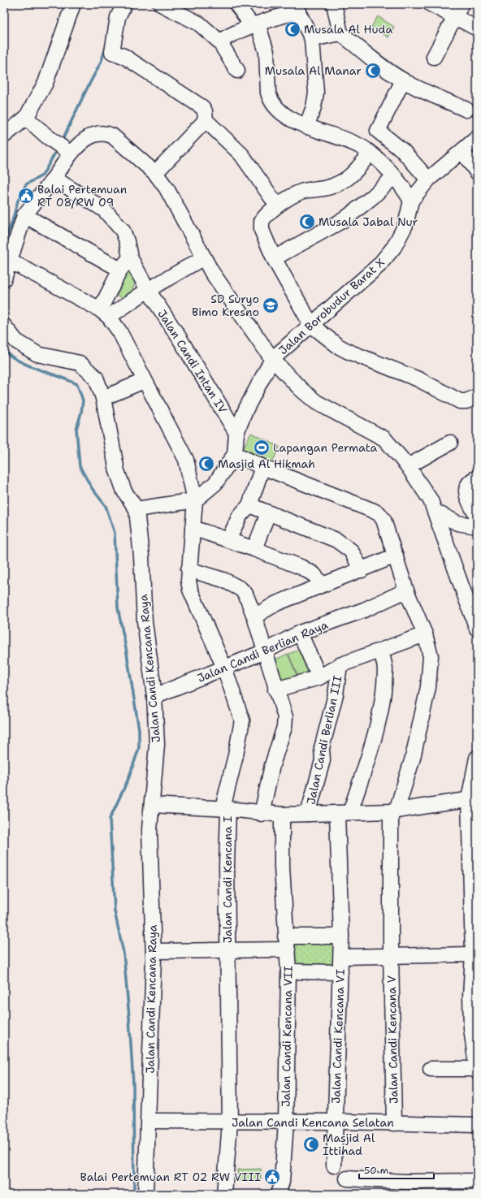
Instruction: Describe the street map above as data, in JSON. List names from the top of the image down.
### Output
{
  "streets": {
    "street": [
      "Jalan Borobudur Barat X",
      "Jalan Candi Intan IV",
      "Jalan Candi Berlian Raya",
      "Jalan Candi Kencana Raya",
      "Jalan Candi Berlian III",
      "Jalan Candi Kencana I",
      "Jalan Candi Kencana VII",
      "Jalan Candi Kencana VI",
      "Jalan Candi Kencana V",
      "Jalan Candi Kencana Selatan"
    ]
  },
  "crossings": [
    ["Jalan Candi Berlian Raya", "Jalan Candi Kencana Raya"],
    ["Jalan Candi Berlian Raya", "Jalan Candi Kencana I"],
    ["Jalan Candi Berlian Raya", "Jalan Candi Kencana V"],
    ["Jalan Candi Kencana Raya", "Jalan Candi Kencana Selatan"],
    ["Jalan Candi Kencana I", "Jalan Candi Kencana Selatan"],
    ["Jalan Candi Kencana VII", "Jalan Candi Kencana Selatan"],
    ["Jalan Candi Kencana VI", "Jalan Candi Kencana Selatan"],
    ["Jalan Candi Kencana V", "Jalan Candi Kencana Selatan"]
  ],
  "places": {
    "mosque": [
      "Musala Al Huda",
      "Musala Al Manar",
      "Musala Jabal Nur",
      "Masjid Al Hikmah",
      "Masjid Al Ittihad"
    ],
    "public building": ["Balai Pertemuan RT 08/RW 09", "Balai Pertemuan RT 02 RW VIII"],
    "school or university": ["SD Suryo Bimo Kresno"],
    "sports": ["Lapangan Permata"]
  },
  "scale_bar": "50 m"
}
